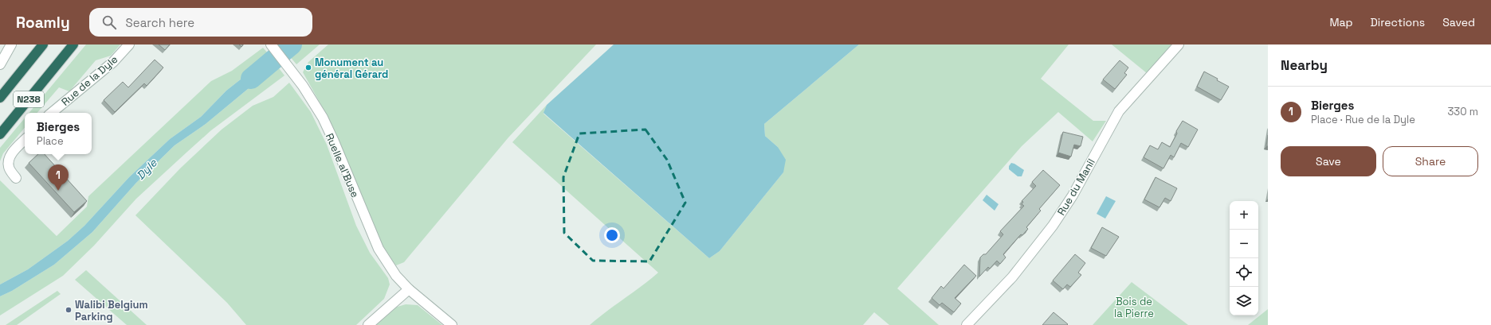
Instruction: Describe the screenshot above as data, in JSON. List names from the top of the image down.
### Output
{
  "streets": {
    "highway": ["N238"],
    "street": ["Rue de la Dyle", "Ruelle al'Buse", "Rue du Manil"]
  },
  "water": ["Dyle"],
  "parks": ["Bois de la Pierre"],
  "places": ["Monument au général Gérard", "Walibi Belgium Parking"],
  "page": {
    "header": "Roamly",
    "search": "Search here",
    "nav": ["Map", "Directions", "Saved"],
    "heading": "Nearby",
    "list": [
      {
        "mark": "1",
        "name": "Bierges",
        "note": "Place · Rue de la Dyle",
        "value": "330 m"
      }
    ],
    "popup": ["Bierges", "Place"],
    "buttons": ["Save", "Share"],
    "pins": "1",
    "map_buttons": ["+", "−"]
  }
}
